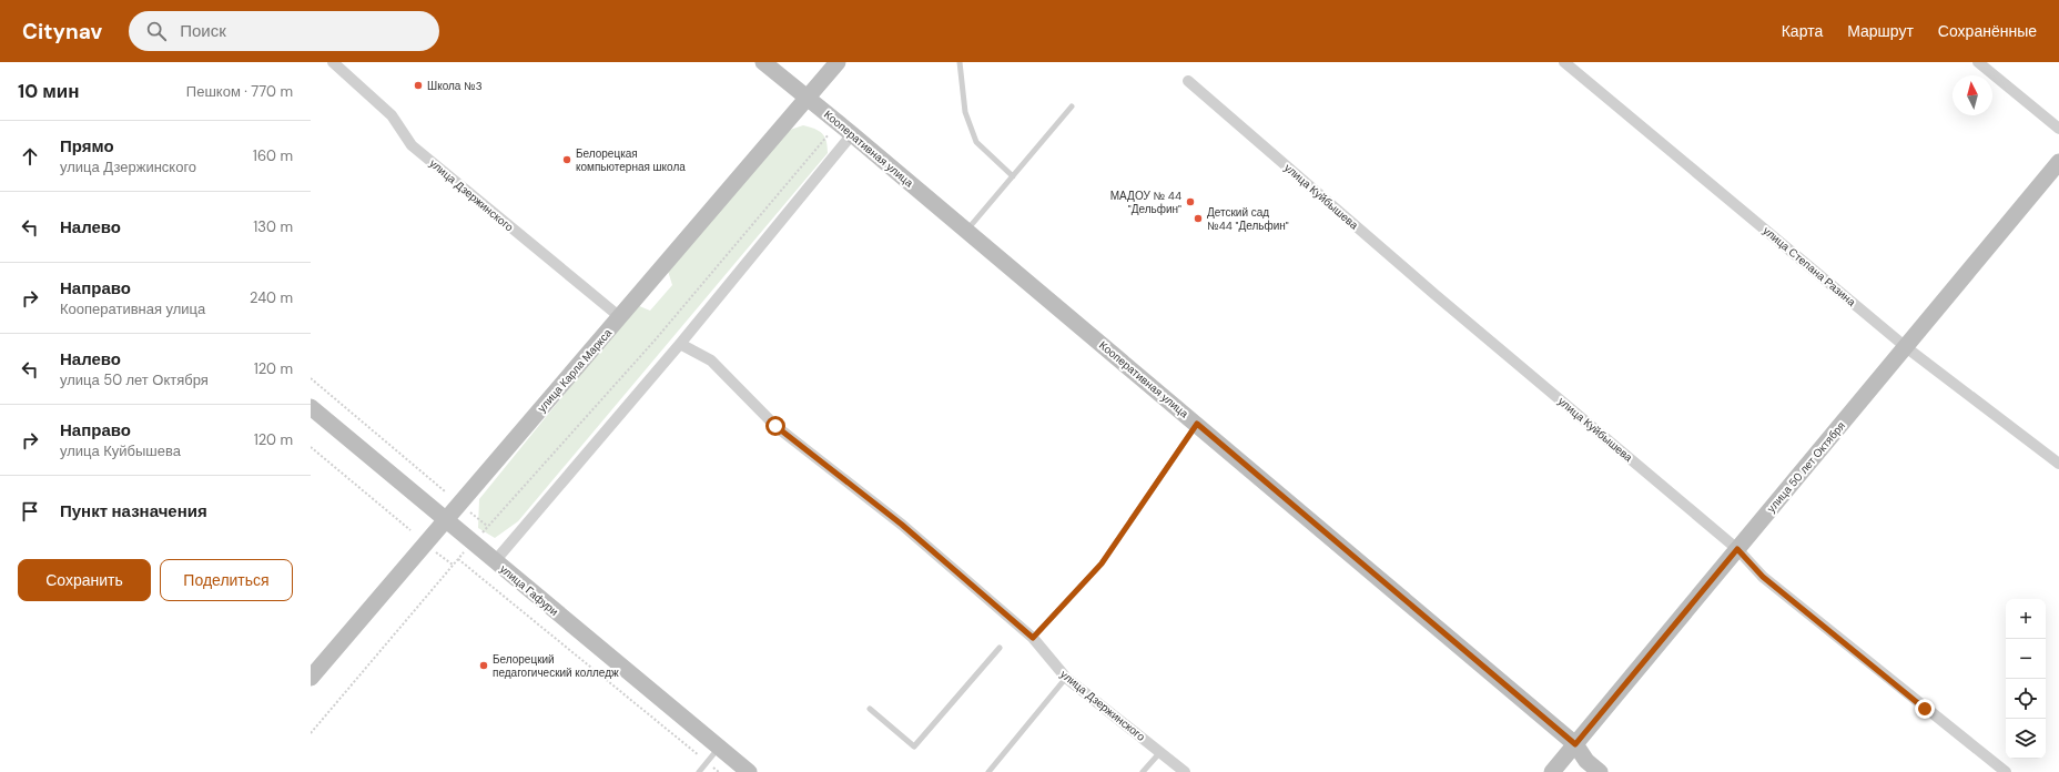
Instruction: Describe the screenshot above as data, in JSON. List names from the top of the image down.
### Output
{
  "streets": {
    "street": [
      "Кооперативная улица",
      "улица Дзержинского",
      "улица Куйбышева",
      "улица Степана Разина",
      "улица Карла Маркса",
      "улица 50 лет Октября",
      "улица Гафури"
    ]
  },
  "crossings": [
    ["Кооперативная улица", "улица Карла Маркса"],
    ["Кооперативная улица", "улица 50 лет Октября"],
    ["улица Дзержинского", "улица Карла Маркса"],
    ["улица Куйбышева", "улица 50 лет Октября"],
    ["улица Степана Разина", "улица 50 лет Октября"],
    ["улица Карла Маркса", "улица Гафури"]
  ],
  "places": [
    "Школа №3",
    "Белорецкая компьютерная школа",
    "МАДОУ № 44 \"Дельфин\"",
    "Детский сад №44 \"Дельфин\"",
    "Белорецкий педагогический колледж"
  ],
  "north": "top",
  "page": {
    "header": "Citynav",
    "search": "Поиск",
    "nav": ["Карта", "Маршрут", "Сохранённые"],
    "heading": ["10 мин", "Пешком · 770 m"],
    "list": [
      ["Прямо", "улица Дзержинского", "160 m"],
      ["Налево", "130 m"],
      ["Направо", "Кооперативная улица", "240 m"],
      ["Налево", "улица 50 лет Октября", "120 m"],
      ["Направо", "улица Куйбышева", "120 m"],
      "Пункт назначения"
    ],
    "buttons": ["Сохранить", "Поделиться"],
    "map_buttons": ["+", "−"]
  }
}
